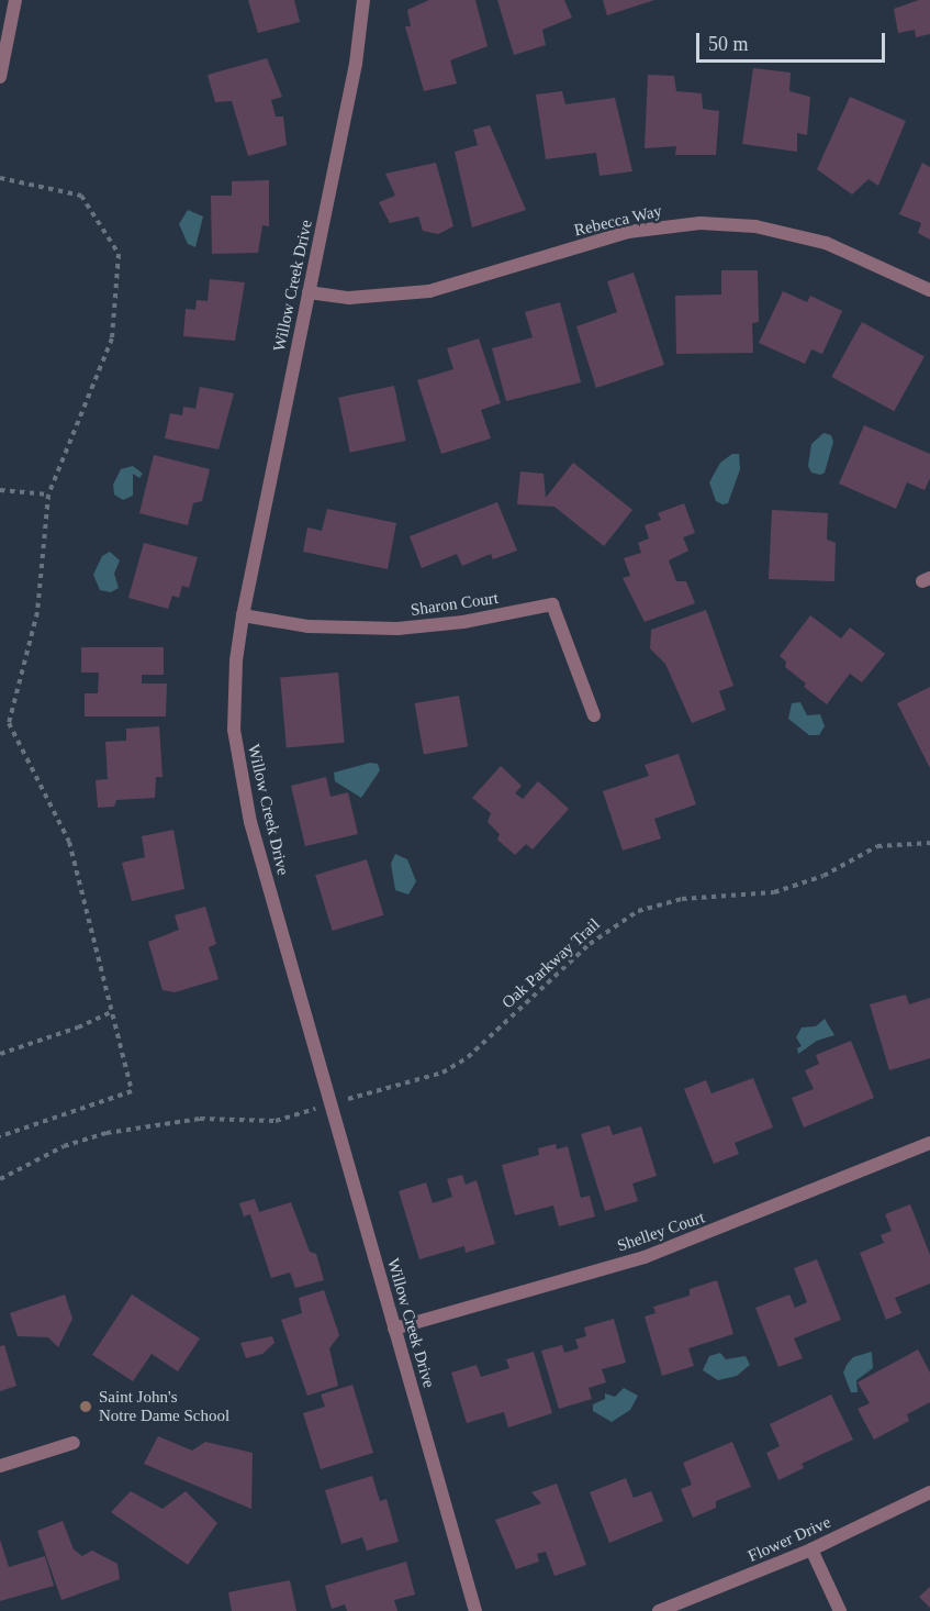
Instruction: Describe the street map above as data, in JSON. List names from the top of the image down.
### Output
{
  "streets": {
    "street": [
      "Rebecca Way",
      "Willow Creek Drive",
      "Sharon Court",
      "Shelley Court",
      "Flower Drive"
    ],
    "path": ["Oak Parkway Trail"]
  },
  "crossings": [
    ["Rebecca Way", "Willow Creek Drive"],
    ["Willow Creek Drive", "Sharon Court"],
    ["Willow Creek Drive", "Shelley Court"]
  ],
  "places": ["Saint John's Notre Dame School"],
  "scale_bar": "50 m"
}
